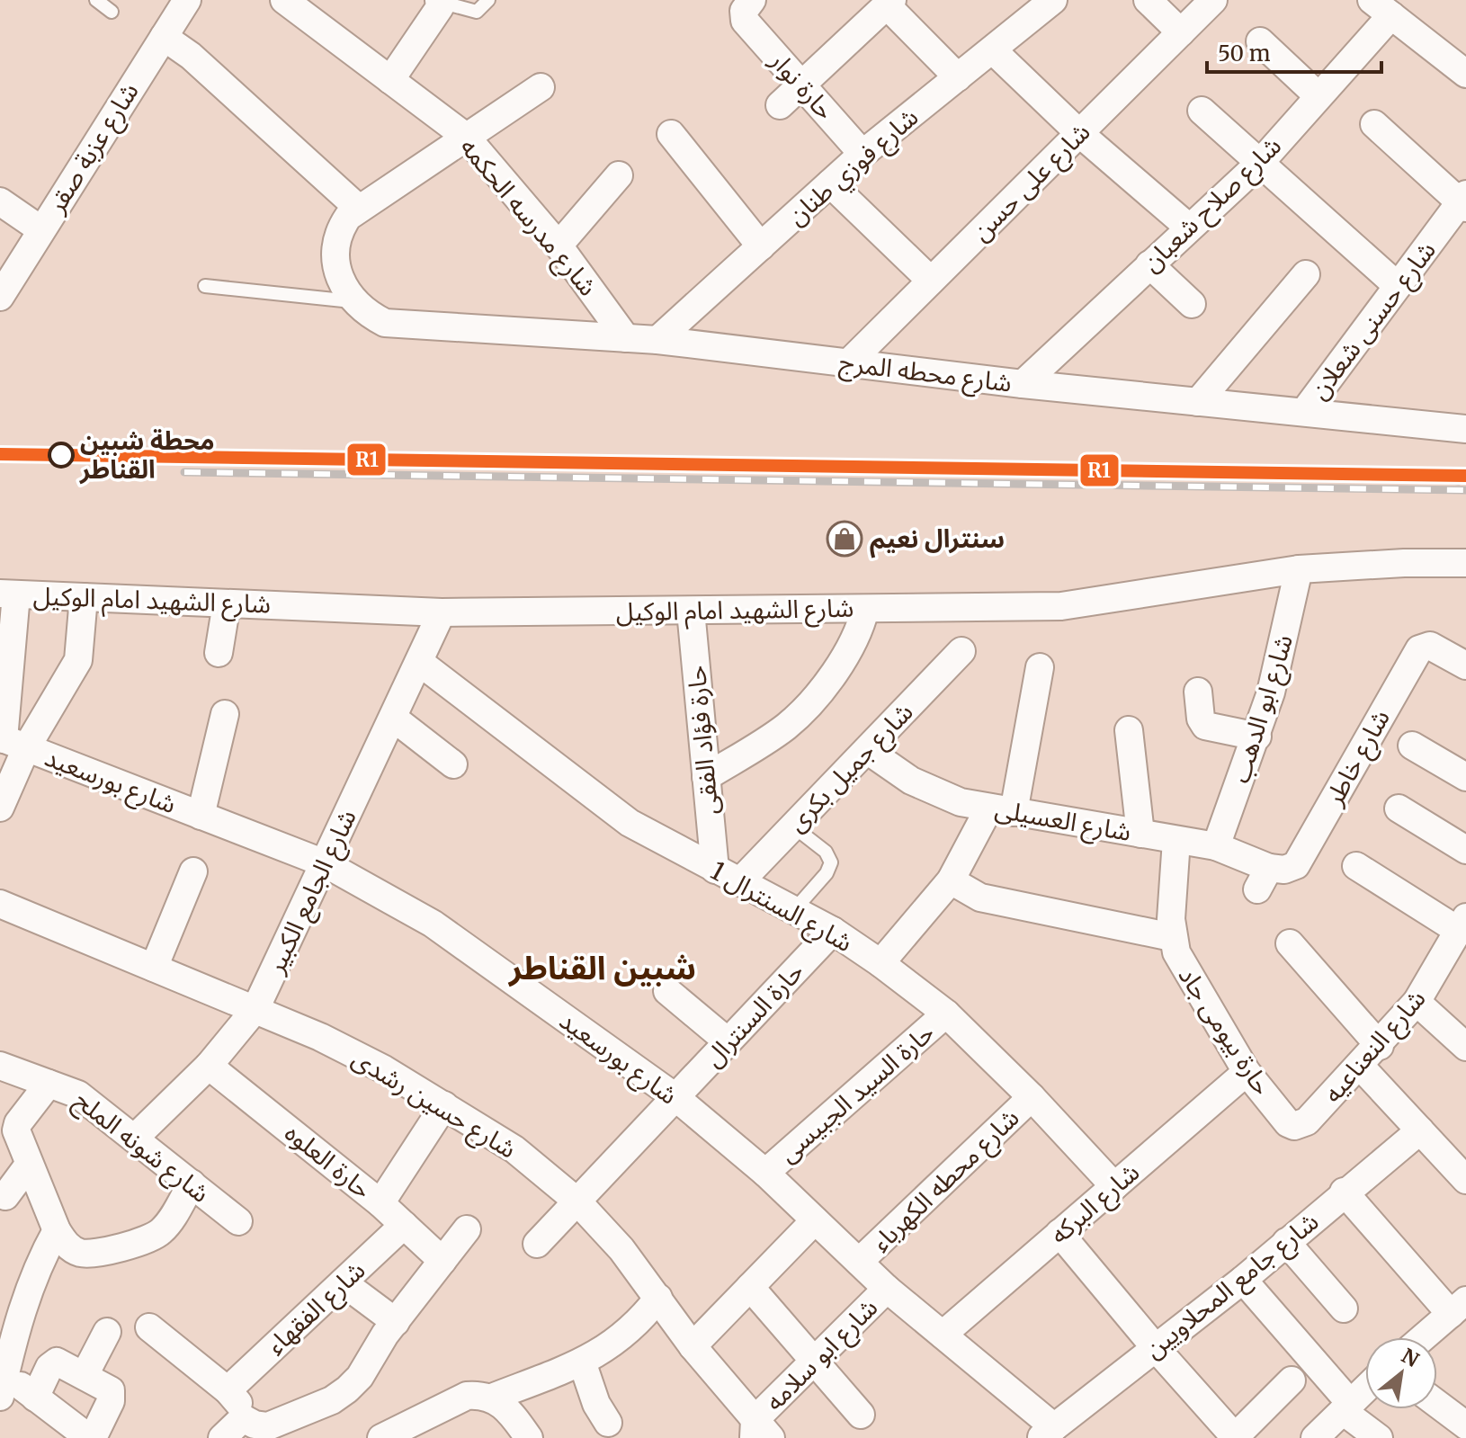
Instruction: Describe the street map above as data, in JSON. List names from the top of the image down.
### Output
{
  "streets": {
    "street": [
      "حارة نوار",
      "شارع عزبة صقر",
      "شارع فوزي طنان",
      "شارع على حسن",
      "شارع صلاح شعبان",
      "شارع مدرسه الحكمه",
      "شارع حسنى شعلان",
      "شارع محطه المرج",
      "شارع الشهيد امام الوكيل",
      "شارع ابو الدهب",
      "حارة فؤاد الفقى",
      "شارع خاطر",
      "شارع جميل بكرى",
      "شارع بورسعيد",
      "شارع العسيلى",
      "شارع الجامع الكبير",
      "شارع السنترال 1",
      "حارة السنترال",
      "حارة بيومى جاد",
      "شارع النعناعيه",
      "حارة السيد الجبيسى",
      "شارع حسين رشدى",
      "شارع شونه الملح",
      "حارة العلوه",
      "شارع محطه الكهرباء",
      "شارع البركه",
      "شارع جامع المحلاويين",
      "شارع الفقهاء",
      "شارع ابو سلامه"
    ]
  },
  "crossings": [
    ["حارة نوار", "شارع فوزي طنان"],
    ["شارع فوزي طنان", "شارع محطه المرج"],
    ["شارع على حسن", "شارع محطه المرج"],
    ["شارع صلاح شعبان", "شارع محطه المرج"],
    ["شارع مدرسه الحكمه", "شارع محطه المرج"],
    ["شارع حسنى شعلان", "شارع محطه المرج"],
    ["شارع الشهيد امام الوكيل", "شارع ابو الدهب"],
    ["شارع الشهيد امام الوكيل", "حارة فؤاد الفقى"],
    ["شارع الشهيد امام الوكيل", "شارع الجامع الكبير"],
    ["شارع ابو الدهب", "شارع العسيلى"],
    ["حارة فؤاد الفقى", "شارع السنترال 1"],
    ["شارع خاطر", "شارع العسيلى"],
    ["شارع جميل بكرى", "شارع العسيلى"],
    ["شارع جميل بكرى", "شارع السنترال 1"],
    ["شارع بورسعيد", "شارع الجامع الكبير"],
    ["شارع بورسعيد", "حارة السنترال"],
    ["شارع بورسعيد", "حارة السيد الجبيسى"],
    ["شارع بورسعيد", "شارع محطه الكهرباء"],
    ["شارع بورسعيد", "شارع البركه"],
    ["شارع بورسعيد", "شارع جامع المحلاويين"],
    ["شارع بورسعيد", "شارع ابو سلامه"],
    ["شارع العسيلى", "حارة بيومى جاد"],
    ["شارع الجامع الكبير", "شارع السنترال 1"],
    ["شارع الجامع الكبير", "شارع حسين رشدى"],
    ["شارع الجامع الكبير", "شارع شونه الملح"],
    ["شارع الجامع الكبير", "حارة العلوه"],
    ["شارع السنترال 1", "حارة السنترال"],
    ["شارع السنترال 1", "حارة السيد الجبيسى"],
    ["شارع السنترال 1", "شارع محطه الكهرباء"],
    ["شارع السنترال 1", "شارع البركه"],
    ["حارة السنترال", "شارع حسين رشدى"],
    ["حارة بيومى جاد", "شارع النعناعيه"],
    ["حارة بيومى جاد", "شارع البركه"],
    ["شارع حسين رشدى", "شارع ابو سلامه"],
    ["حارة العلوه", "شارع الفقهاء"]
  ],
  "districts": ["شبين القناطر"],
  "places": {
    "other": ["محطة شبين القناطر"],
    "shop": ["سنترال نعيم"]
  },
  "lines": ["transit line R1"],
  "scale_bar": "50 m",
  "north": "top right"
}
